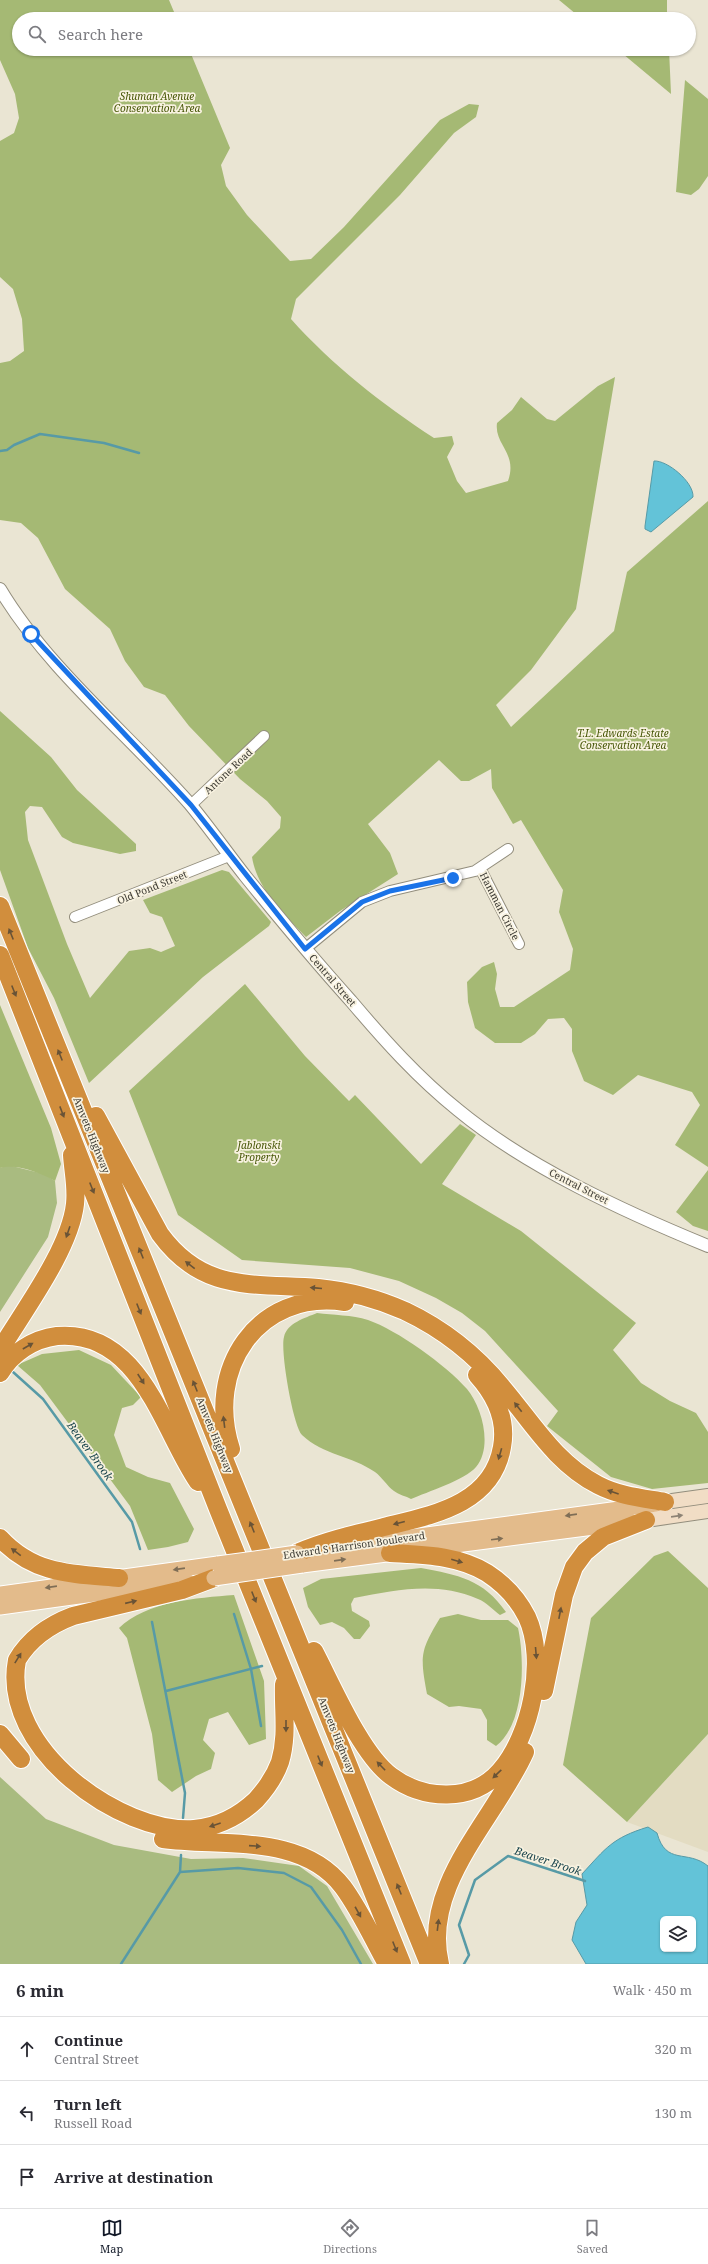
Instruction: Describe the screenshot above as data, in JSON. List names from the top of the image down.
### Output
{
  "streets": {
    "highway": ["Amvets Highway"],
    "main road": ["Edward S Harrison Boulevard"],
    "street": [
      "Antone Road",
      "Old Pond Street",
      "Hamman Circle",
      "Central Street"
    ]
  },
  "crossings": [
    ["Antone Road", "Central Street"],
    ["Old Pond Street", "Central Street"]
  ],
  "water": ["Beaver Brook"],
  "parks": ["Shuman Avenue Conservation Area", "T.L. Edwards Estate Conservation Area", "Jablonski Property"],
  "page": {
    "search": "Search here",
    "heading": ["6 min", "Walk · 450 m"],
    "list": [
      ["Continue", "Central Street", "320 m"],
      ["Turn left", "Russell Road", "130 m"],
      "Arrive at destination"
    ],
    "nav": ["Map", "Directions", "Saved"]
  }
}
